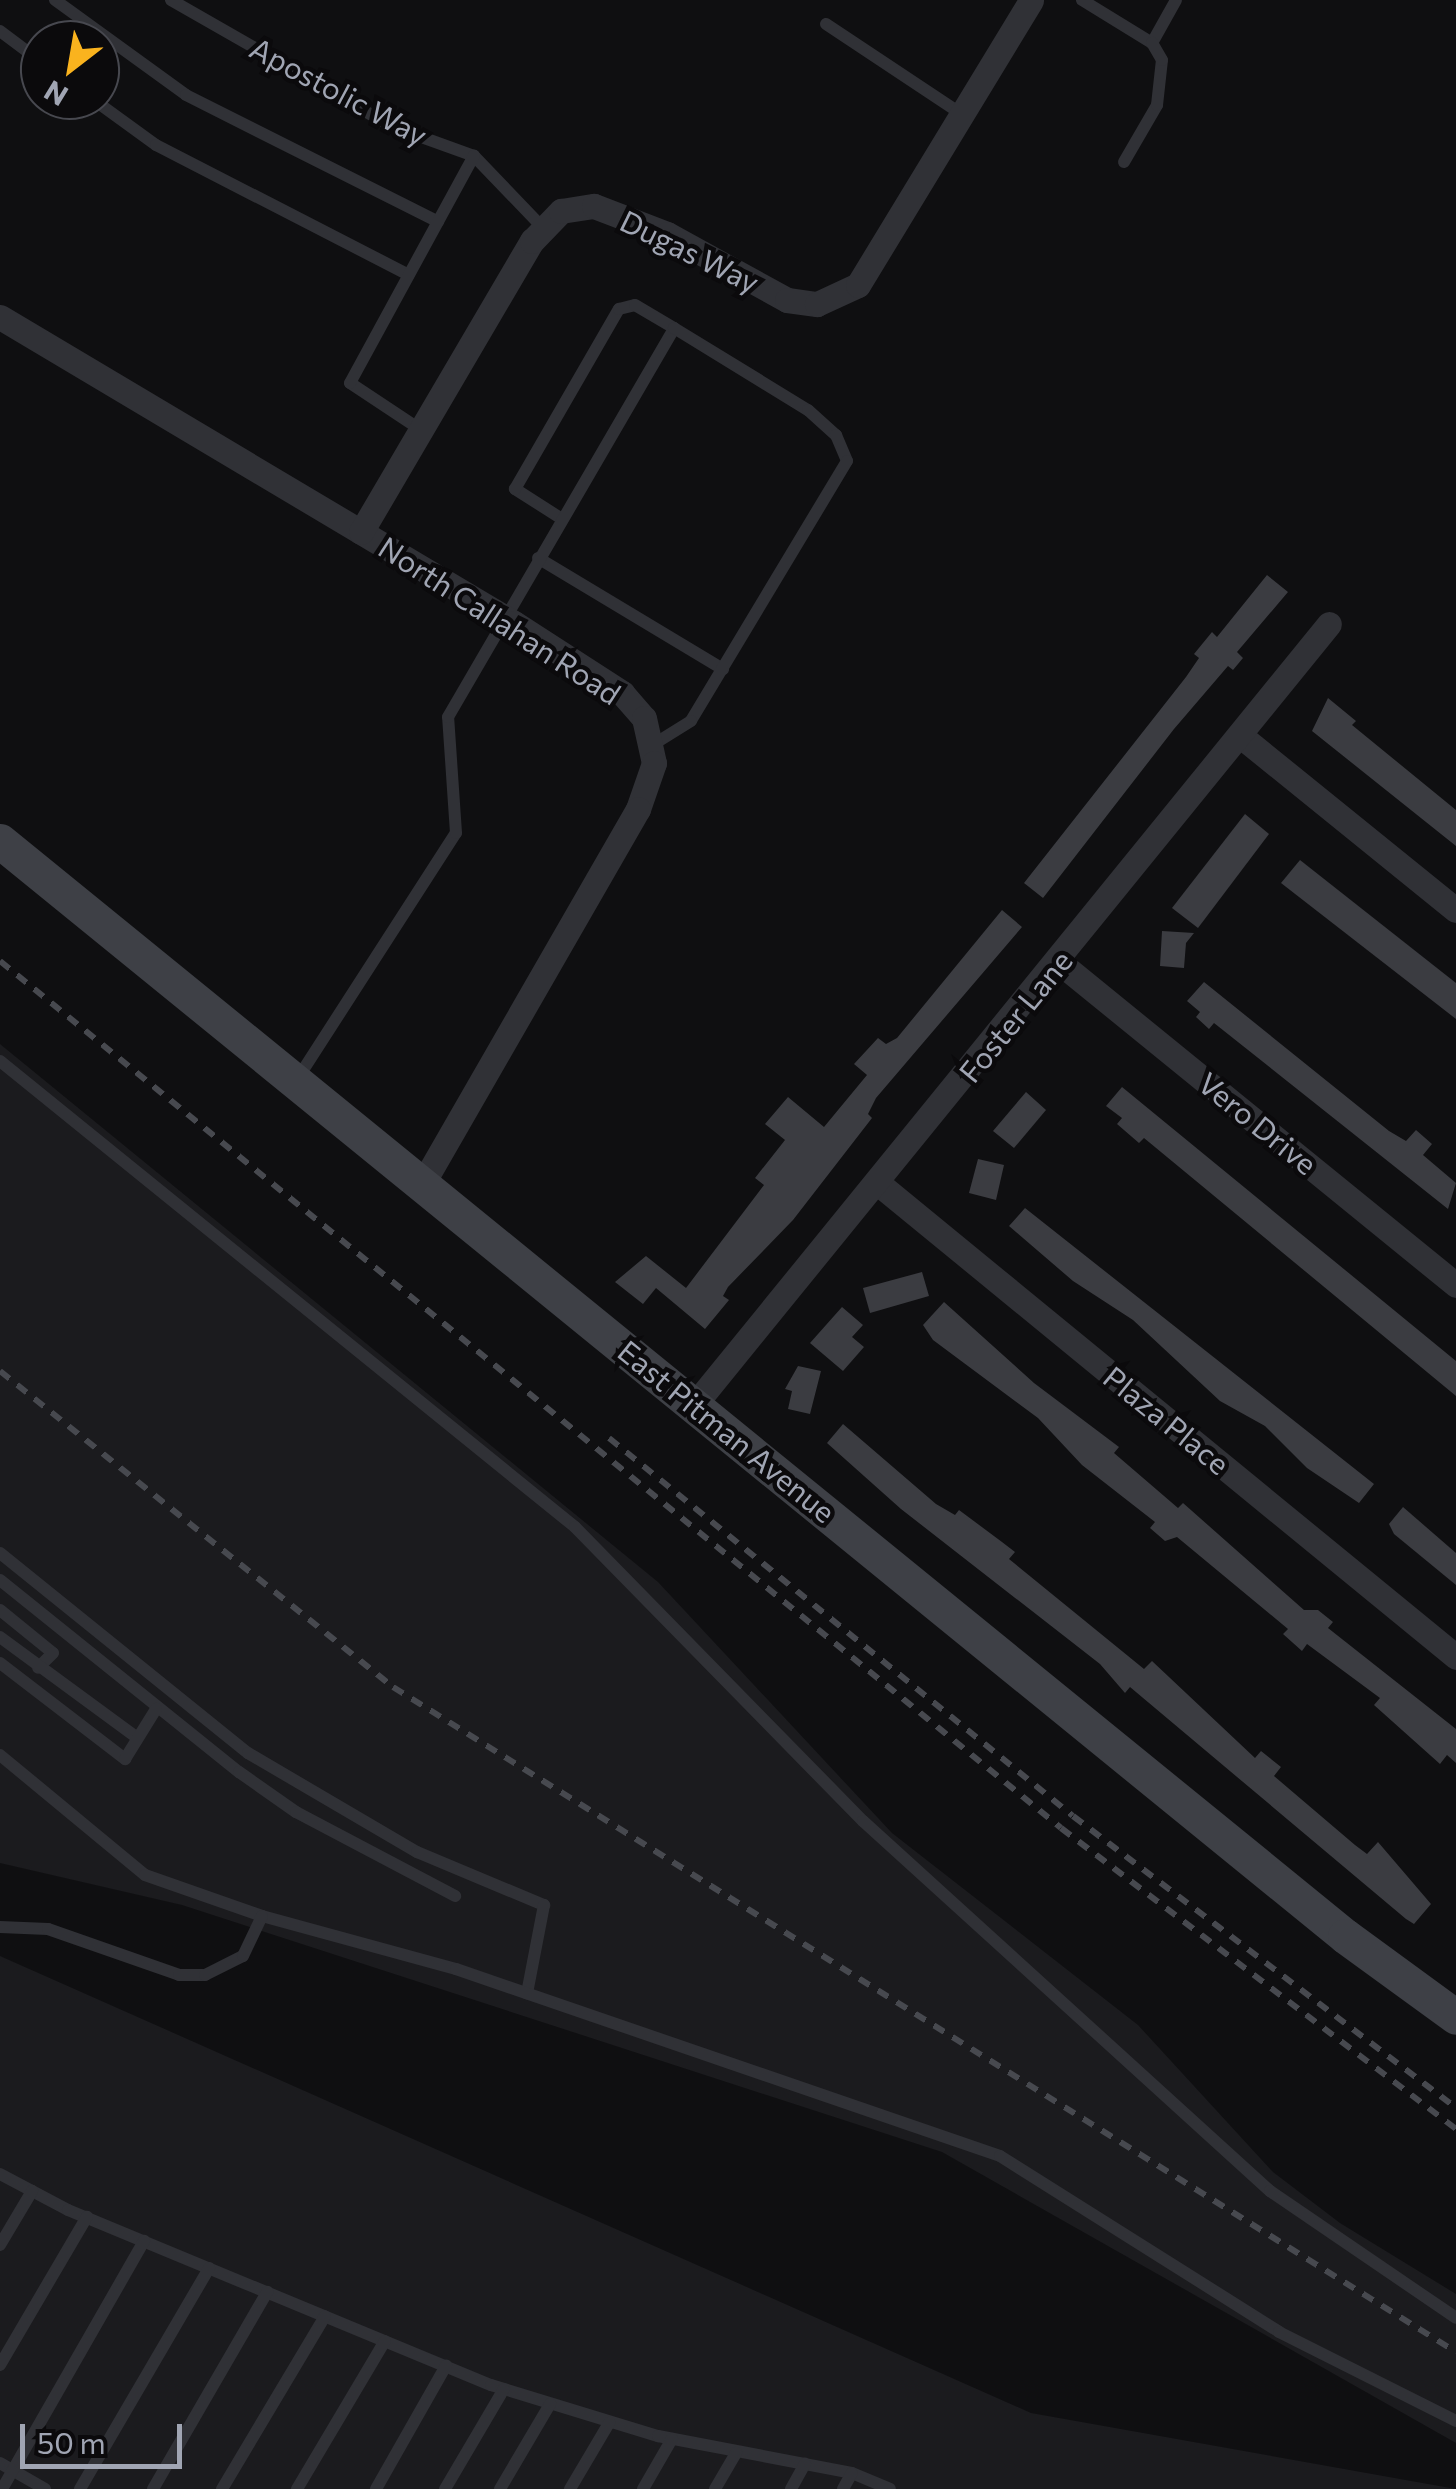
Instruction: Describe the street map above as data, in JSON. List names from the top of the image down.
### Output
{
  "streets": {
    "street": [
      "Dugas Way",
      "North Callahan Road",
      "Foster Lane",
      "Vero Drive",
      "Plaza Place",
      "East Pitman Avenue"
    ],
    "lane": ["Apostolic Way"]
  },
  "crossings": [
    ["Apostolic Way", "Dugas Way"],
    ["Foster Lane", "Vero Drive"],
    ["Foster Lane", "Plaza Place"],
    ["Foster Lane", "East Pitman Avenue"]
  ],
  "scale_bar": "50 m",
  "north": "bottom left"
}
